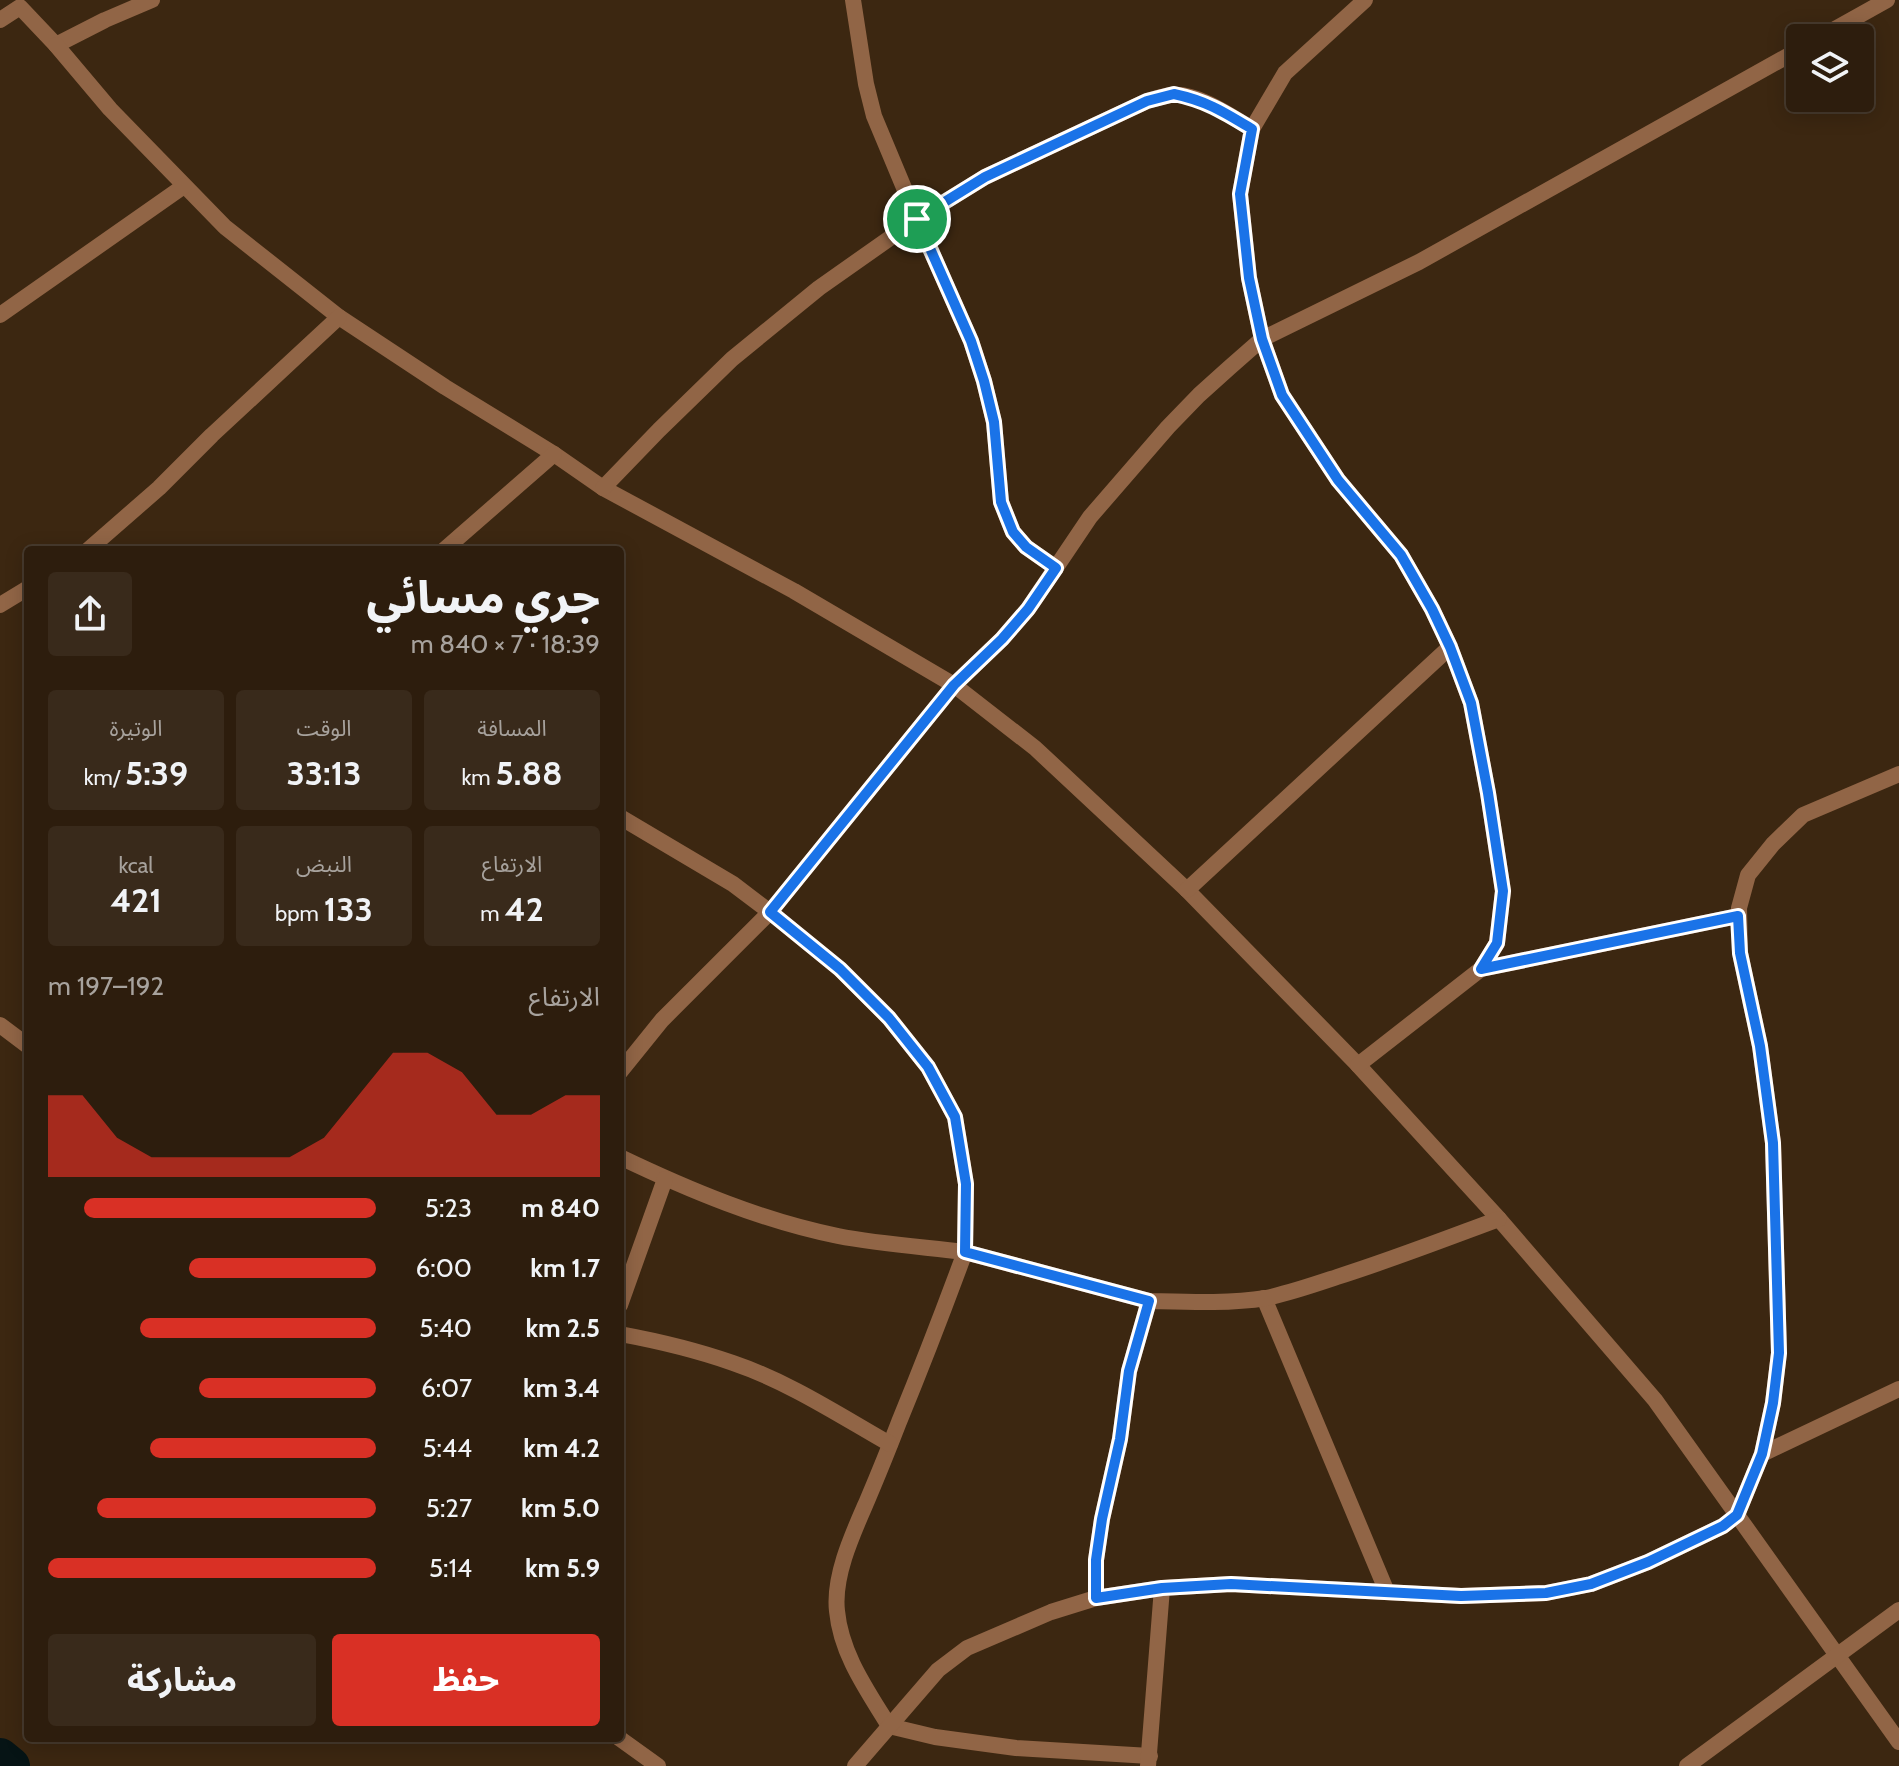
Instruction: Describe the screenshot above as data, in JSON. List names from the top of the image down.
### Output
{
  "page": {
    "heading": ["جري مسائي", "18:39 · 7 × 840 m"],
    "stats": [
      ["المسافة", "5.88 km"],
      ["الوقت", "33:13"],
      ["الوتيرة", "5:39 /km"],
      ["الارتفاع", "42 m"],
      ["النبض", "133 bpm"],
      ["kcal", "421"]
    ],
    "chart": ["الارتفاع", "192–197 m"],
    "list": [
      {
        "name": "840 m",
        "note": "5:23"
      },
      {
        "name": "1.7 km",
        "note": "6:00"
      },
      {
        "name": "2.5 km",
        "note": "5:40"
      },
      {
        "name": "3.4 km",
        "note": "6:07"
      },
      {
        "name": "4.2 km",
        "note": "5:44"
      },
      {
        "name": "5.0 km",
        "note": "5:27"
      },
      {
        "name": "5.9 km",
        "note": "5:14"
      }
    ],
    "buttons": ["حفظ", "مشاركة"]
  }
}
